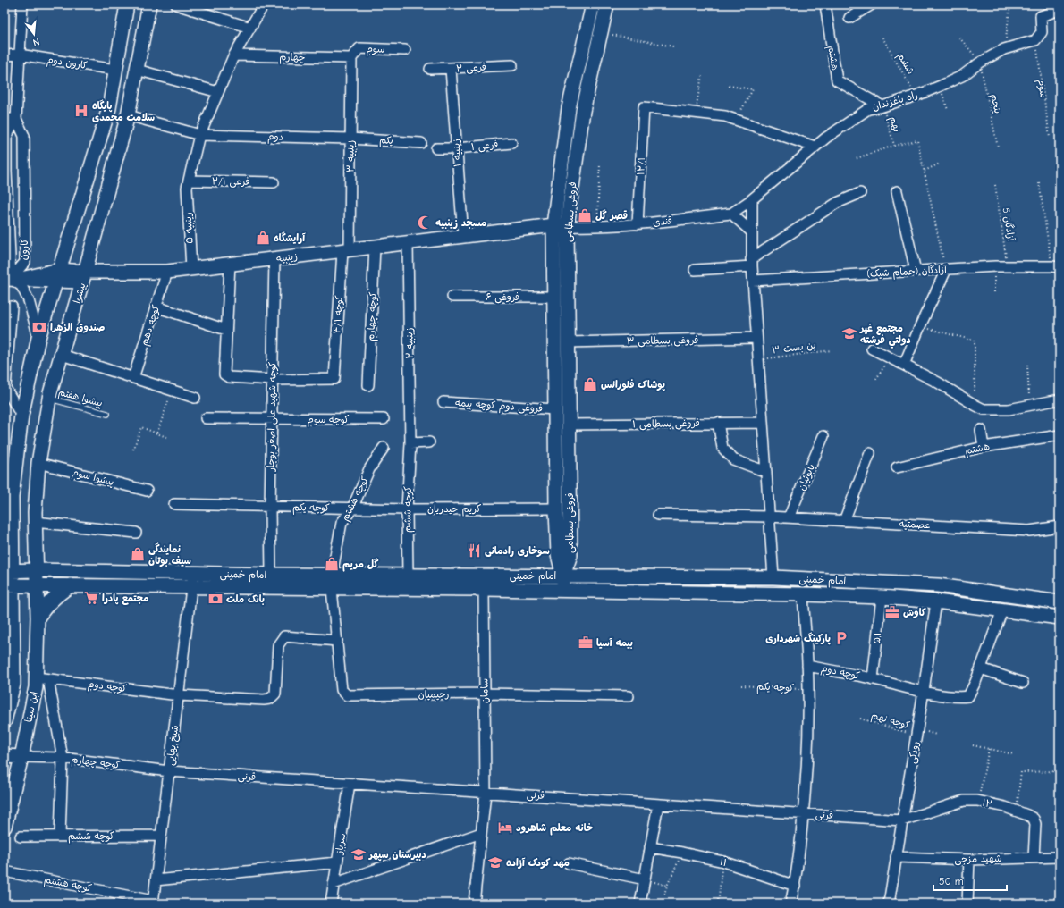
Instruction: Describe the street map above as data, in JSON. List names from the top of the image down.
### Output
{
  "streets": {
    "main road": [
      "فروغی بسطامی",
      "زینبیه",
      "پیشوا",
      "امام خمینی",
      "ابن سینا"
    ],
    "street": [
      "سوم",
      "چهارم",
      "هشتم",
      "کارون دوم",
      "فرعی ۲",
      "راه باغزندان",
      "دوم",
      "یکم",
      "فرعی ۱",
      "زینبیه ۱",
      "زینبیه ۳",
      "۱۲/۱",
      "فرعی ۲/۱",
      "قندی",
      "زینبیه ۵",
      "کارون",
      "آزادگان (حمام شیک)",
      "فروغی ۶",
      "کوچه ۴/۱",
      "کوچه چهارم",
      "کوچه دهم",
      "فروغی بسطامی ۳",
      "زینبیه ۲",
      "فروغی دوم کوچه بیمه",
      "کوچه شهید علی اصغر بوجار",
      "کوچه سوم",
      "فروغی بسطامی ۱",
      "پیشوا سوم",
      "بابوئیان",
      "کوچه هشتم",
      "کوچه یکم",
      "کریم حیدریان",
      "کوچه ششم",
      "عصمتیه",
      "۵.۱",
      "کوچه دوم",
      "سامان",
      "رحیمیان",
      "شیخ بهایی",
      "رودکی",
      "قرنی",
      "۱۲",
      "سرباز",
      "شهید مزجی",
      "۱۱"
    ],
    "lane": ["پیشوا هفتم"],
    "path": [
      "ششم",
      "پنجم",
      "نهم",
      "آزادگان 5",
      "بن بست ۳",
      "کوچه نهم"
    ]
  },
  "crossings": [
    ["سوم", "چهارم"],
    ["سوم", "راه باغزندان"],
    ["سوم", "زینبیه ۳"],
    ["چهارم", "زینبیه ۳"],
    ["چهارم", "زینبیه ۵"],
    ["هشتم", "راه باغزندان"],
    ["هشتم", "نهم"],
    ["کارون دوم", "کارون"],
    ["ششم", "راه باغزندان"],
    ["فرعی ۲", "زینبیه ۱"],
    ["راه باغزندان", "پنجم"],
    ["راه باغزندان", "نهم"],
    ["راه باغزندان", "قندی"],
    ["دوم", "یکم"],
    ["دوم", "زینبیه ۳"],
    ["دوم", "زینبیه ۵"],
    ["یکم", "زینبیه ۳"],
    ["فرعی ۱", "زینبیه ۱"],
    ["زینبیه ۱", "زینبیه"],
    ["زینبیه ۳", "زینبیه"],
    ["زینبیه ۳", "کوچه ۴/۱"],
    ["۱۲/۱", "قندی"],
    ["فرعی ۲/۱", "زینبیه ۵"],
    ["فروغی بسطامی", "قندی"],
    ["فروغی بسطامی", "زینبیه"],
    ["فروغی بسطامی", "فروغی ۶"],
    ["فروغی بسطامی", "فروغی بسطامی ۳"],
    ["فروغی بسطامی", "فروغی دوم کوچه بیمه"],
    ["فروغی بسطامی", "فروغی بسطامی ۱"],
    ["فروغی بسطامی", "کریم حیدریان"],
    ["فروغی بسطامی", "امام خمینی"],
    ["قندی", "زینبیه"],
    ["آزادگان 5", "آزادگان (حمام شیک)"],
    ["زینبیه ۵", "زینبیه"],
    ["کارون", "زینبیه"],
    ["زینبیه", "پیشوا"],
    ["زینبیه", "کوچه ۴/۱"],
    ["زینبیه", "کوچه چهارم"],
    ["زینبیه", "کوچه دهم"],
    ["زینبیه", "زینبیه ۲"],
    ["زینبیه", "کوچه شهید علی اصغر بوجار"],
    ["پیشوا", "پیشوا هفتم"],
    ["پیشوا", "پیشوا سوم"],
    ["پیشوا", "امام خمینی"],
    ["پیشوا", "ابن سینا"],
    ["کوچه ۴/۱", "کوچه شهید علی اصغر بوجار"],
    ["کوچه چهارم", "ابن سینا"],
    ["کوچه چهارم", "شیخ بهایی"],
    ["کوچه چهارم", "قرنی"],
    ["زینبیه ۲", "کوچه ششم"],
    ["کوچه شهید علی اصغر بوجار", "کوچه سوم"],
    ["کوچه شهید علی اصغر بوجار", "کوچه یکم"],
    ["کوچه شهید علی اصغر بوجار", "امام خمینی"],
    ["بابوئیان", "عصمتیه"],
    ["کوچه هشتم", "کوچه یکم"],
    ["کوچه هشتم", "کریم حیدریان"],
    ["کوچه هشتم", "امام خمینی"],
    ["کوچه هشتم", "شیخ بهایی"],
    ["کوچه یکم", "کریم حیدریان"],
    ["کریم حیدریان", "کوچه ششم"],
    ["کوچه ششم", "امام خمینی"],
    ["کوچه ششم", "شیخ بهایی"],
    ["امام خمینی", "۵.۱"],
    ["امام خمینی", "سامان"],
    ["امام خمینی", "رحیمیان"],
    ["امام خمینی", "ابن سینا"],
    ["امام خمینی", "شیخ بهایی"],
    ["امام خمینی", "رودکی"],
    ["۵.۱", "کوچه دوم"],
    ["کوچه دوم", "رحیمیان"],
    ["کوچه دوم", "ابن سینا"],
    ["کوچه دوم", "شیخ بهایی"],
    ["کوچه دوم", "رودکی"],
    ["سامان", "رحیمیان"],
    ["سامان", "قرنی"],
    ["کوچه نهم", "رودکی"],
    ["شیخ بهایی", "قرنی"],
    ["رودکی", "قرنی"],
    ["رودکی", "۱۲"],
    ["رودکی", "شهید مزجی"],
    ["قرنی", "۱۲"],
    ["قرنی", "سرباز"],
    ["۱۲", "شهید مزجی"]
  ],
  "places": {
    "hospital": ["پایگاه سلامت محمدی"],
    "shop": [
      "قصر گل",
      "آرایشگاه",
      "پوشاک فلورانس",
      "نمایندگی سیف بوتان",
      "گل مریم"
    ],
    "mosque": ["مسجد زینبیه"],
    "bank": ["صندوق الزهرا", "بانک ملت"],
    "school or university": ["مجتمع غير دولتي فرشته", "دبیرستان سپهر", "مهد کودک آزاده"],
    "restaurant": ["سوخاری رادمانی"],
    "supermarket": ["مجتمع پادرا"],
    "office": ["کاوش", "بیمه آسیا"],
    "parking": ["پارکینگ شهرداری"],
    "hotel": ["خانه معلم شاهرود"]
  },
  "scale_bar": "50 m",
  "north": "bottom"
}
